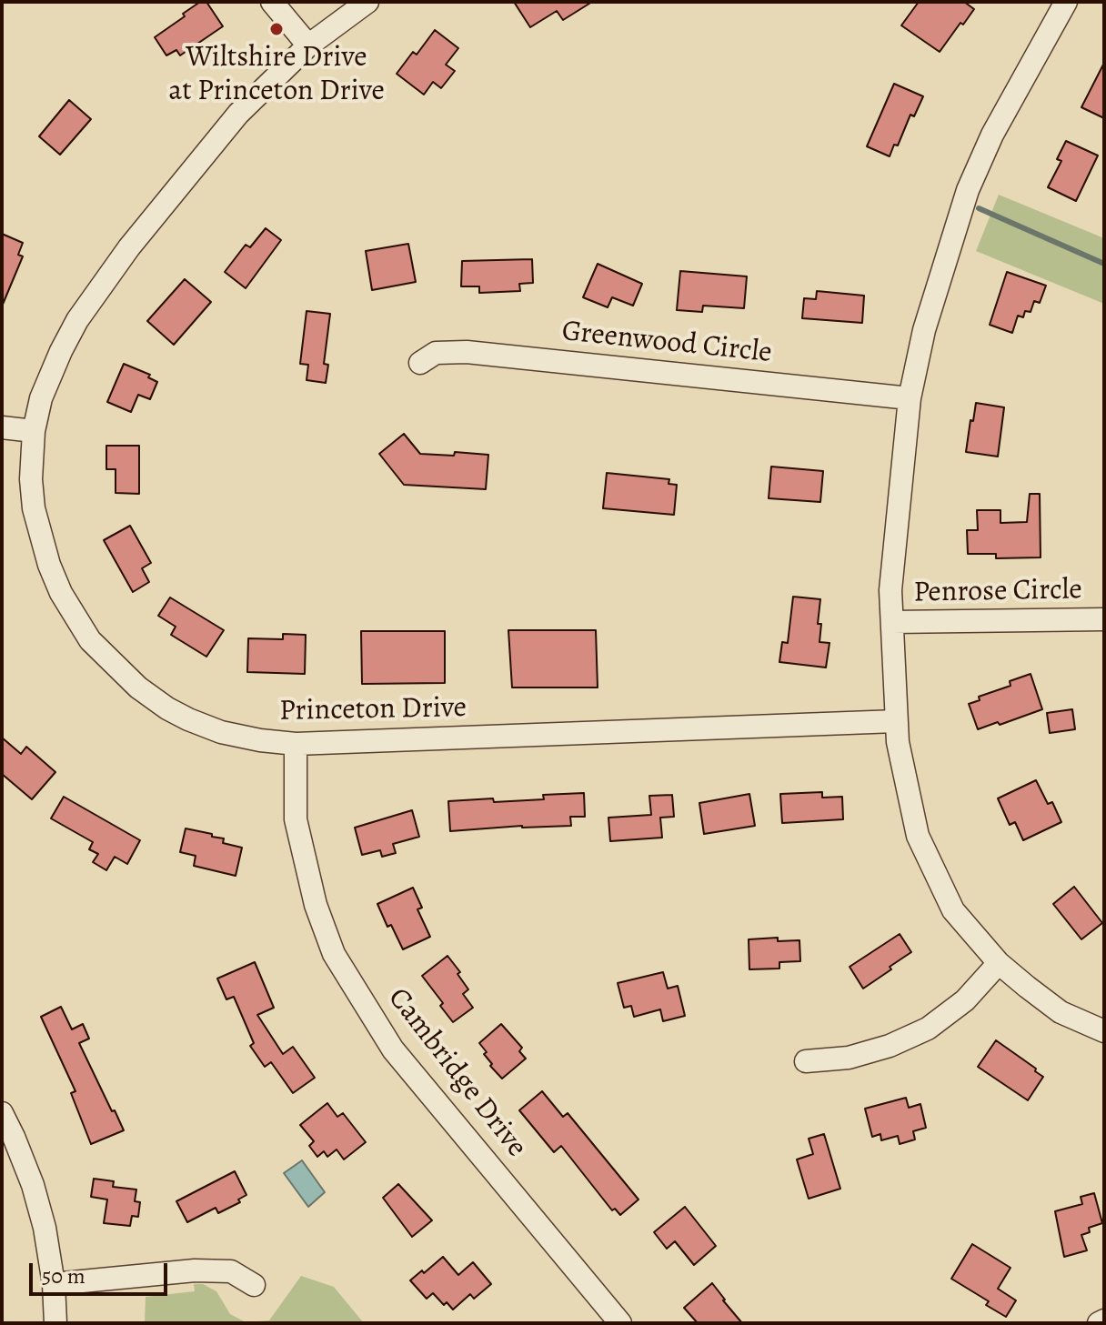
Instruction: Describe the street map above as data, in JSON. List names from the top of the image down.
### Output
{
  "streets": {
    "street": [
      "Greenwood Circle",
      "Penrose Circle",
      "Princeton Drive",
      "Cambridge Drive"
    ]
  },
  "crossings": [
    ["Princeton Drive", "Cambridge Drive"]
  ],
  "places": ["Wiltshire Drive at Princeton Drive"],
  "scale_bar": "50 m"
}
